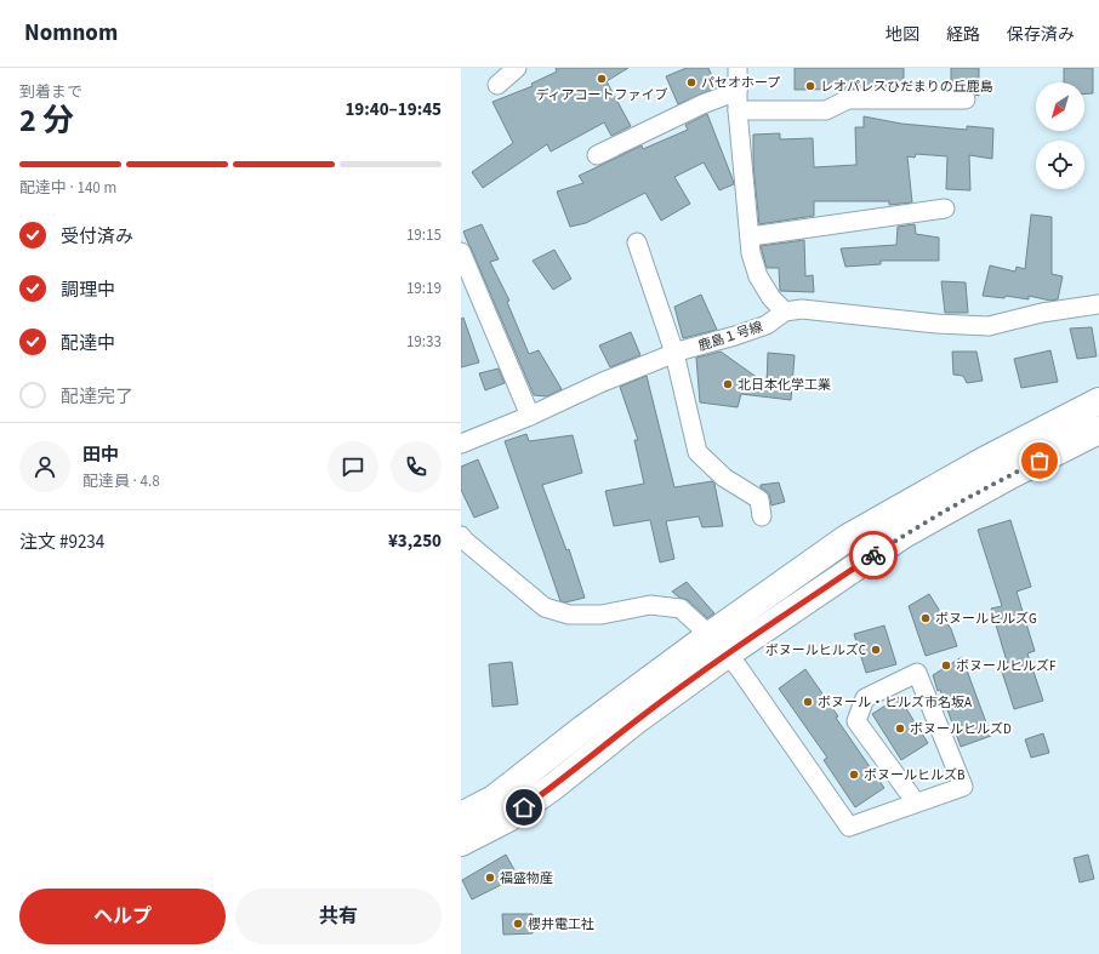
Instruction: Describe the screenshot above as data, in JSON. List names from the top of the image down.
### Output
{
  "streets": {
    "street": ["鹿島１号線"]
  },
  "places": [
    "ディアコートファイブ",
    "パセオホープ",
    "レオパレスひだまりの丘鹿島",
    "北日本化学工業",
    "ボヌールヒルズG",
    "ボヌールヒルズC",
    "ボヌールヒルズF",
    "ボヌール・ヒルズ市名坂A",
    "ボヌールヒルズD",
    "ボヌールヒルズB",
    "福盛物産",
    "櫻井電工社"
  ],
  "north": "bottom left",
  "page": {
    "header": "Nomnom",
    "nav": ["地図", "経路", "保存済み"],
    "heading": ["2 分", "到着まで", "19:40–19:45"],
    "panel": [
      "田中",
      "配達員 · 4.8",
      "注文 #9234",
      "¥3,250"
    ],
    "bar": "配達中 · 140 m",
    "list": [
      ["受付済み", "19:15"],
      ["調理中", "19:19"],
      ["配達中", "19:33"],
      "配達完了"
    ],
    "buttons": ["ヘルプ", "共有"]
  }
}
